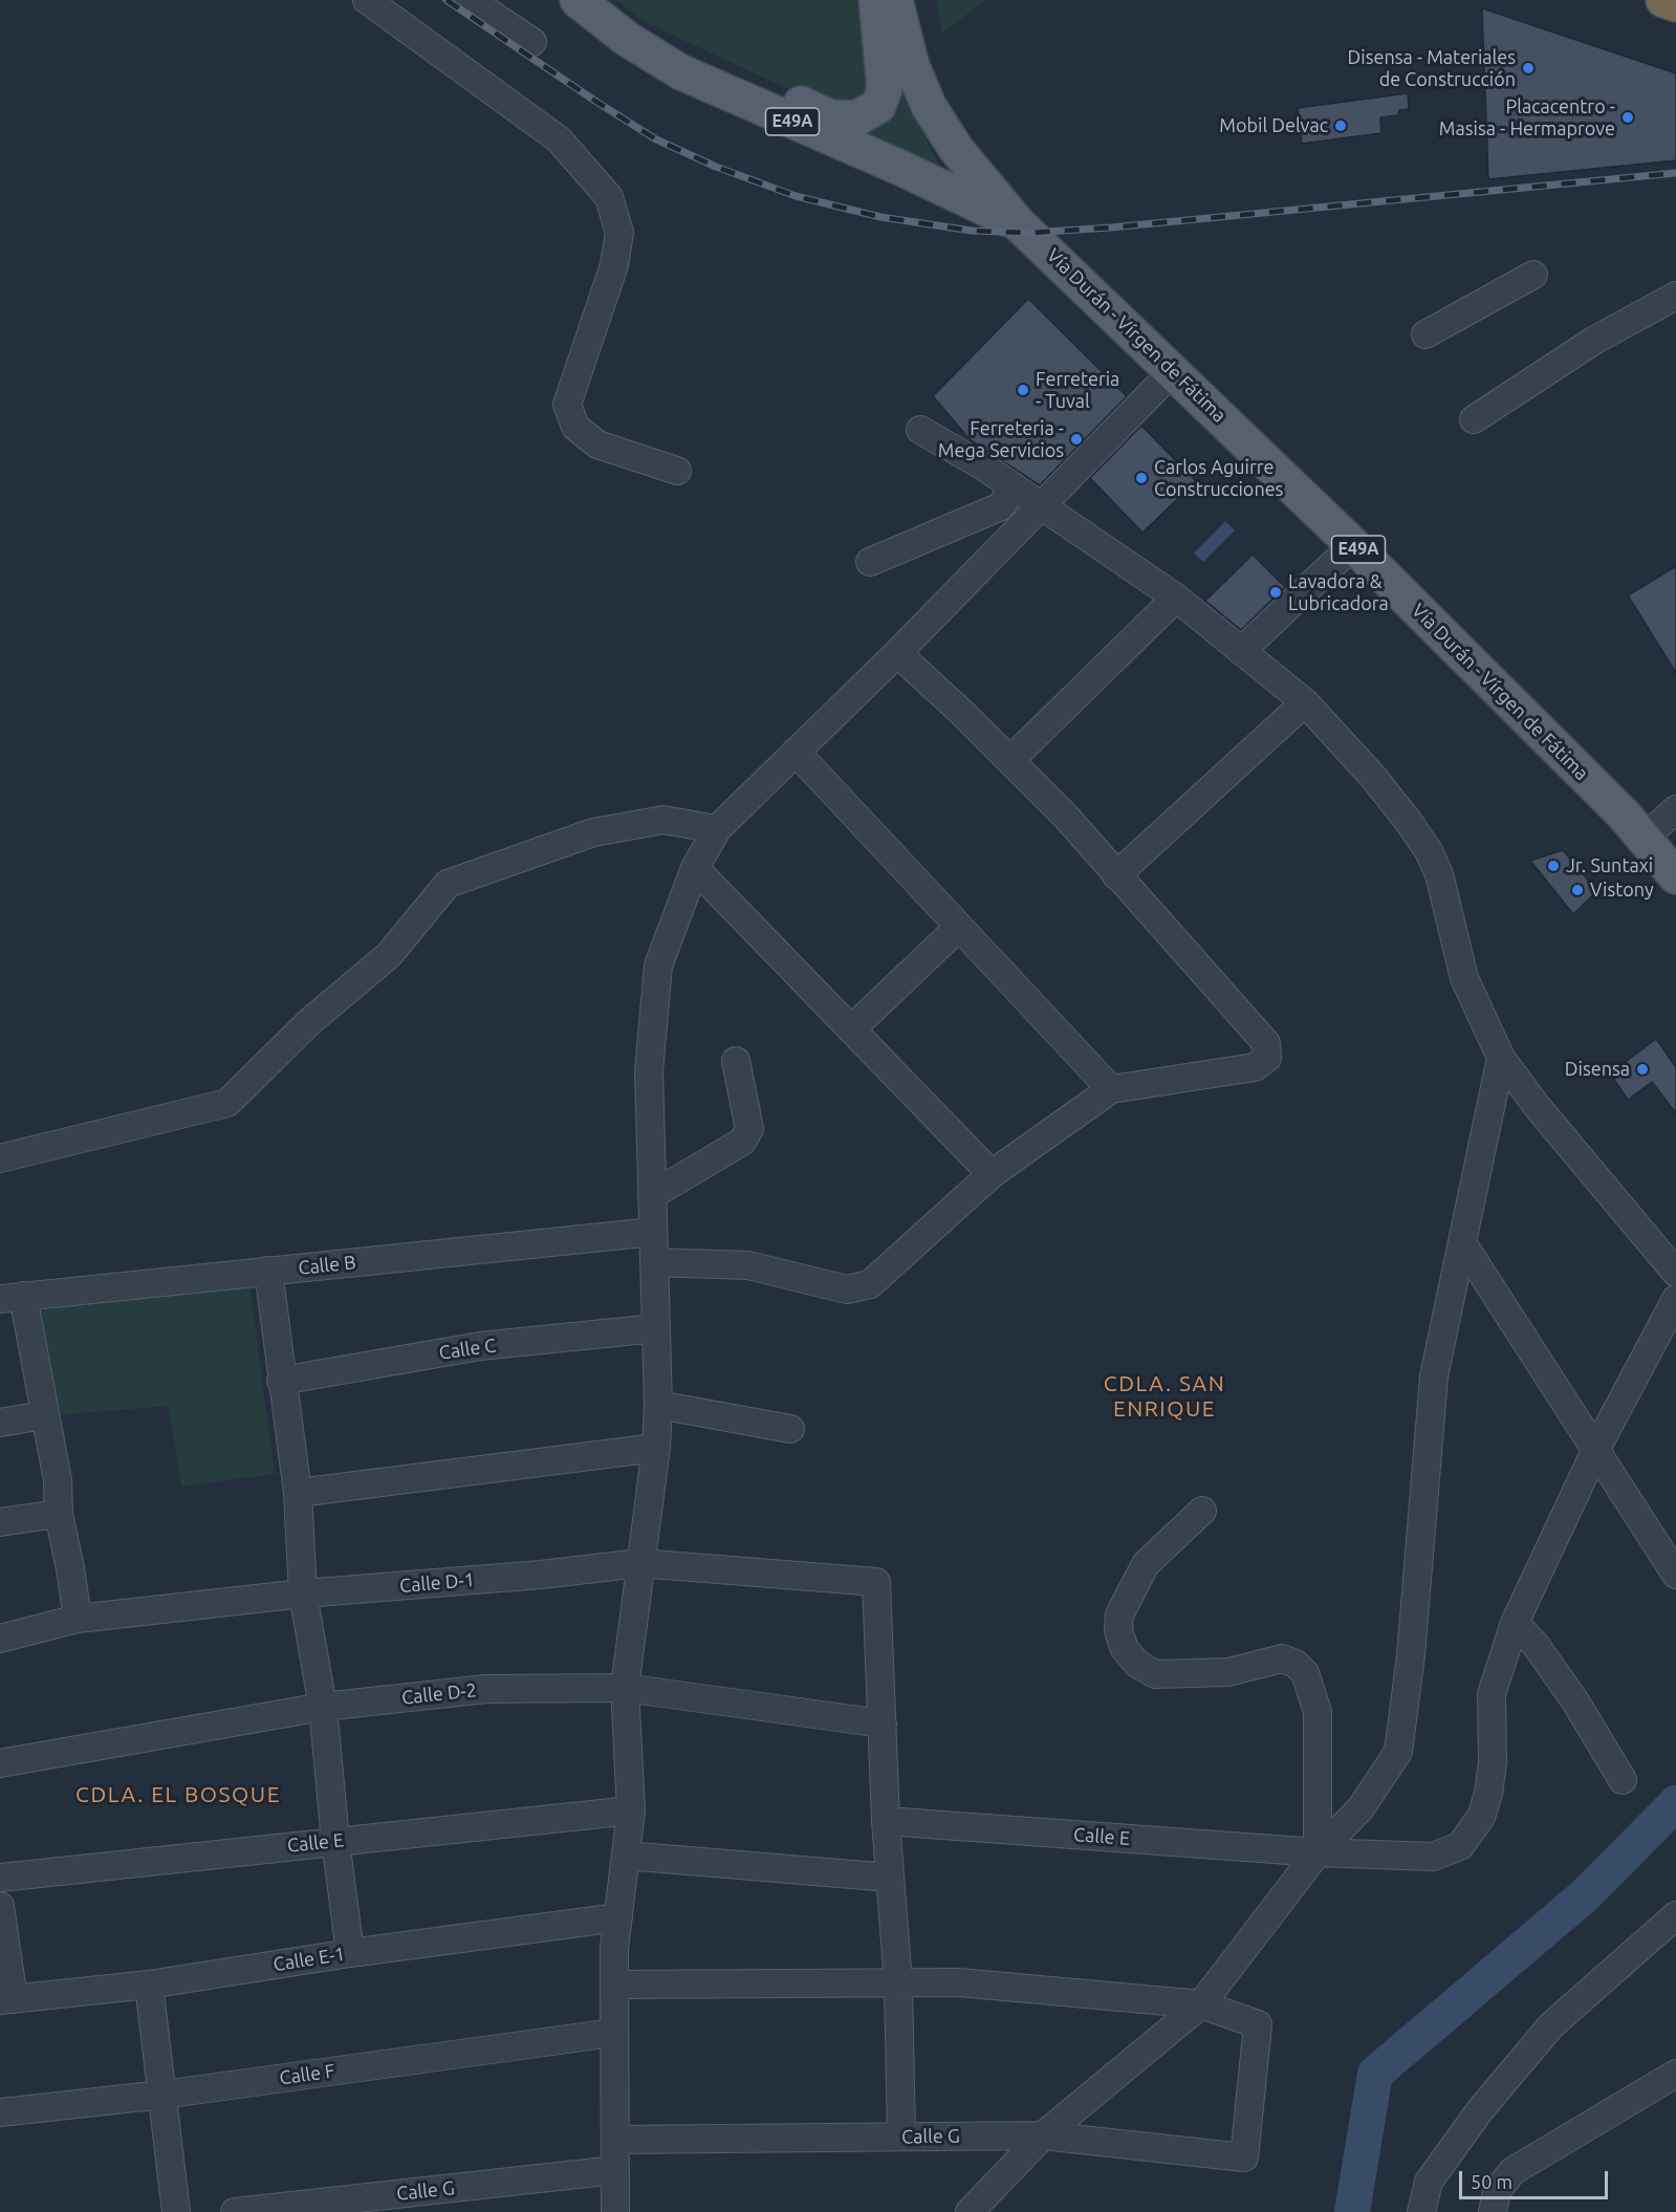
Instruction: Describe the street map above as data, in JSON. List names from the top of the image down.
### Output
{
  "streets": {
    "main road": ["E49A", "Vía Durán - Vírgen de Fátima"],
    "street": [
      "Calle B",
      "Calle C",
      "Calle D-1",
      "Calle D-2",
      "Calle E",
      "Calle E-1",
      "Calle F",
      "Calle G"
    ]
  },
  "crossings": [
    ["Calle D-1", "Calle D-2"]
  ],
  "districts": ["CDLA. SAN ENRIQUE", "CDLA. EL BOSQUE"],
  "places": [
    "Disensa - Materiales de Construcción",
    "Placacentro - Masisa - Hermaprove",
    "Mobil Delvac",
    "Ferreteria - Tuval",
    "Ferreteria - Mega Servicios",
    "Carlos Aguirre Construcciones",
    "Lavadora & Lubricadora",
    "Jr. Suntaxi",
    "Vistony",
    "Disensa"
  ],
  "scale_bar": "50 m"
}
